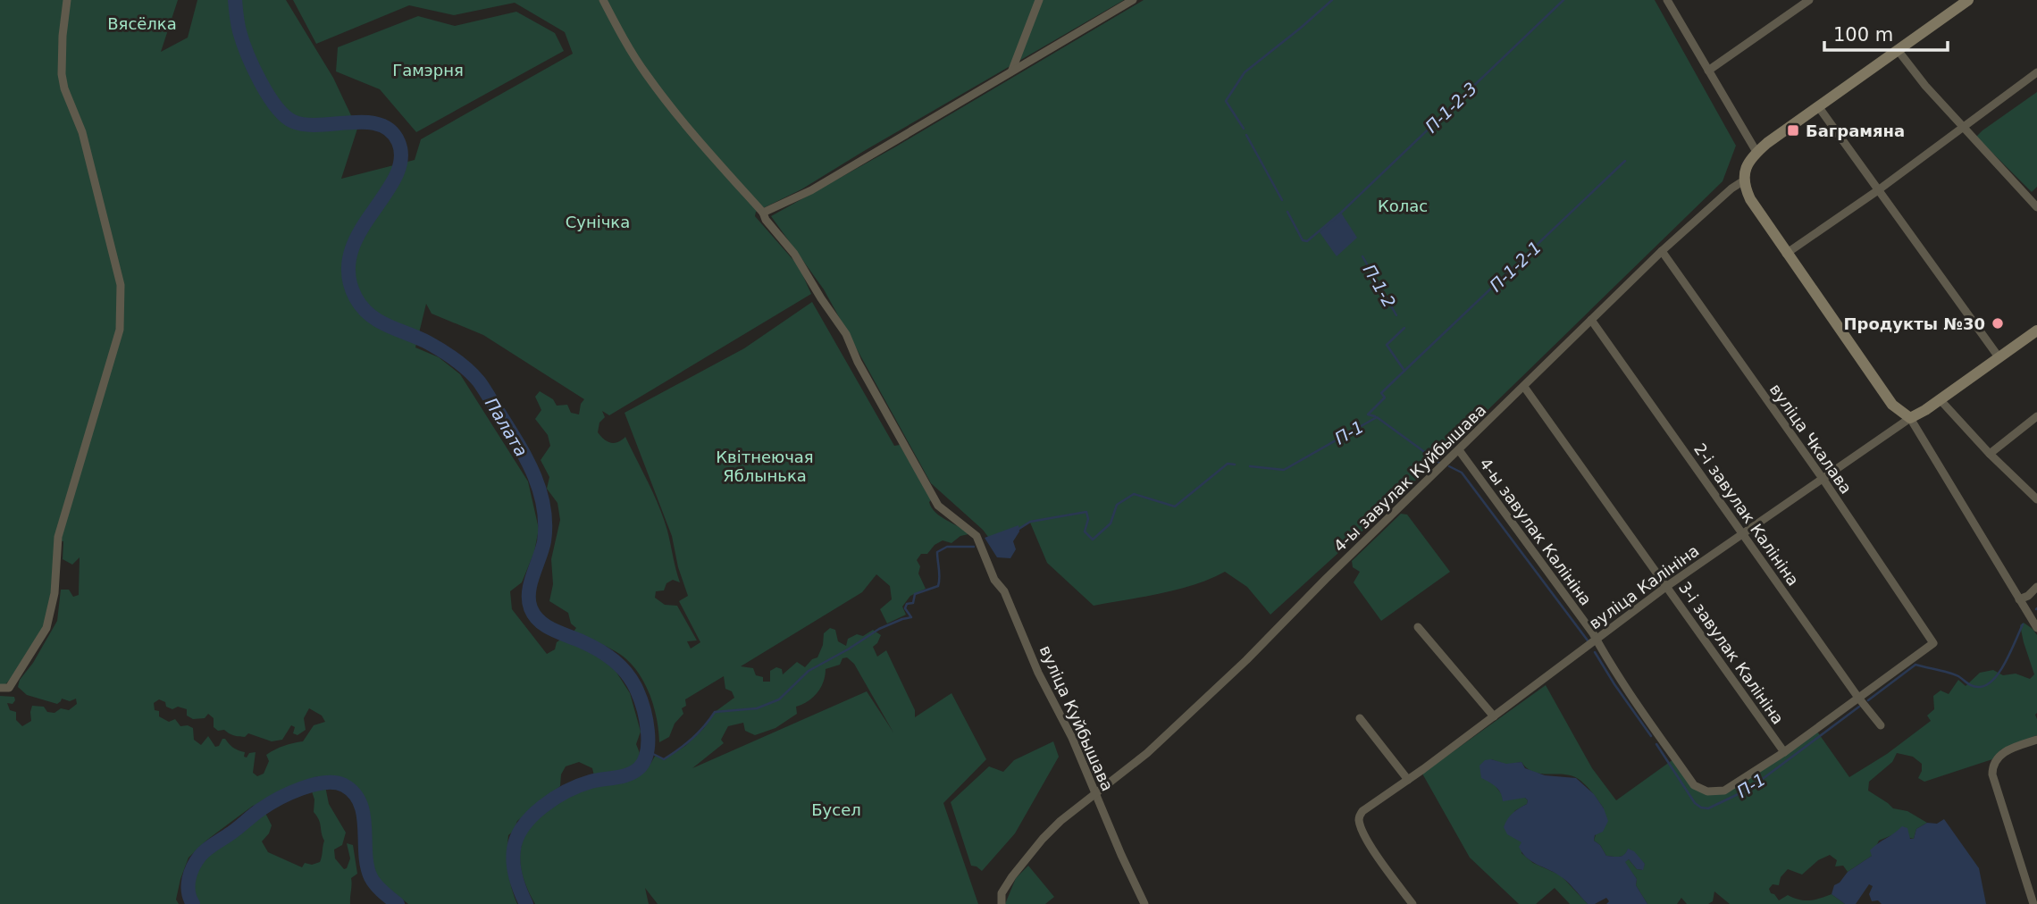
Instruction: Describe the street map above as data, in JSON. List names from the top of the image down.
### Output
{
  "streets": {
    "street": [
      "вуліца Чкалава",
      "4-ы завулак Куйбышава",
      "2-і завулак Калініна",
      "4-ы завулак Калініна",
      "вуліца Калініна",
      "3-і завулак Калініна",
      "вуліца Куйбышава"
    ]
  },
  "crossings": [
    ["вуліца Чкалава", "4-ы завулак Куйбышава"],
    ["вуліца Чкалава", "2-і завулак Калініна"],
    ["вуліца Чкалава", "вуліца Калініна"],
    ["4-ы завулак Куйбышава", "2-і завулак Калініна"],
    ["4-ы завулак Куйбышава", "4-ы завулак Калініна"],
    ["4-ы завулак Куйбышава", "3-і завулак Калініна"],
    ["4-ы завулак Куйбышава", "вуліца Куйбышава"],
    ["2-і завулак Калініна", "вуліца Калініна"],
    ["4-ы завулак Калініна", "вуліца Калініна"],
    ["4-ы завулак Калініна", "3-і завулак Калініна"],
    ["вуліца Калініна", "3-і завулак Калініна"]
  ],
  "water": [
    "П-1-2-3",
    "П-1-2-1",
    "П-1-2",
    "Палата",
    "П-1"
  ],
  "parks": [
    "Вясёлка",
    "Гамэрня",
    "Колас",
    "Сунічка",
    "Квітнеючая Яблынька",
    "Бусел"
  ],
  "places": {
    "transit": ["Баграмяна"],
    "other": ["Продукты №30"]
  },
  "scale_bar": "100 m"
}
